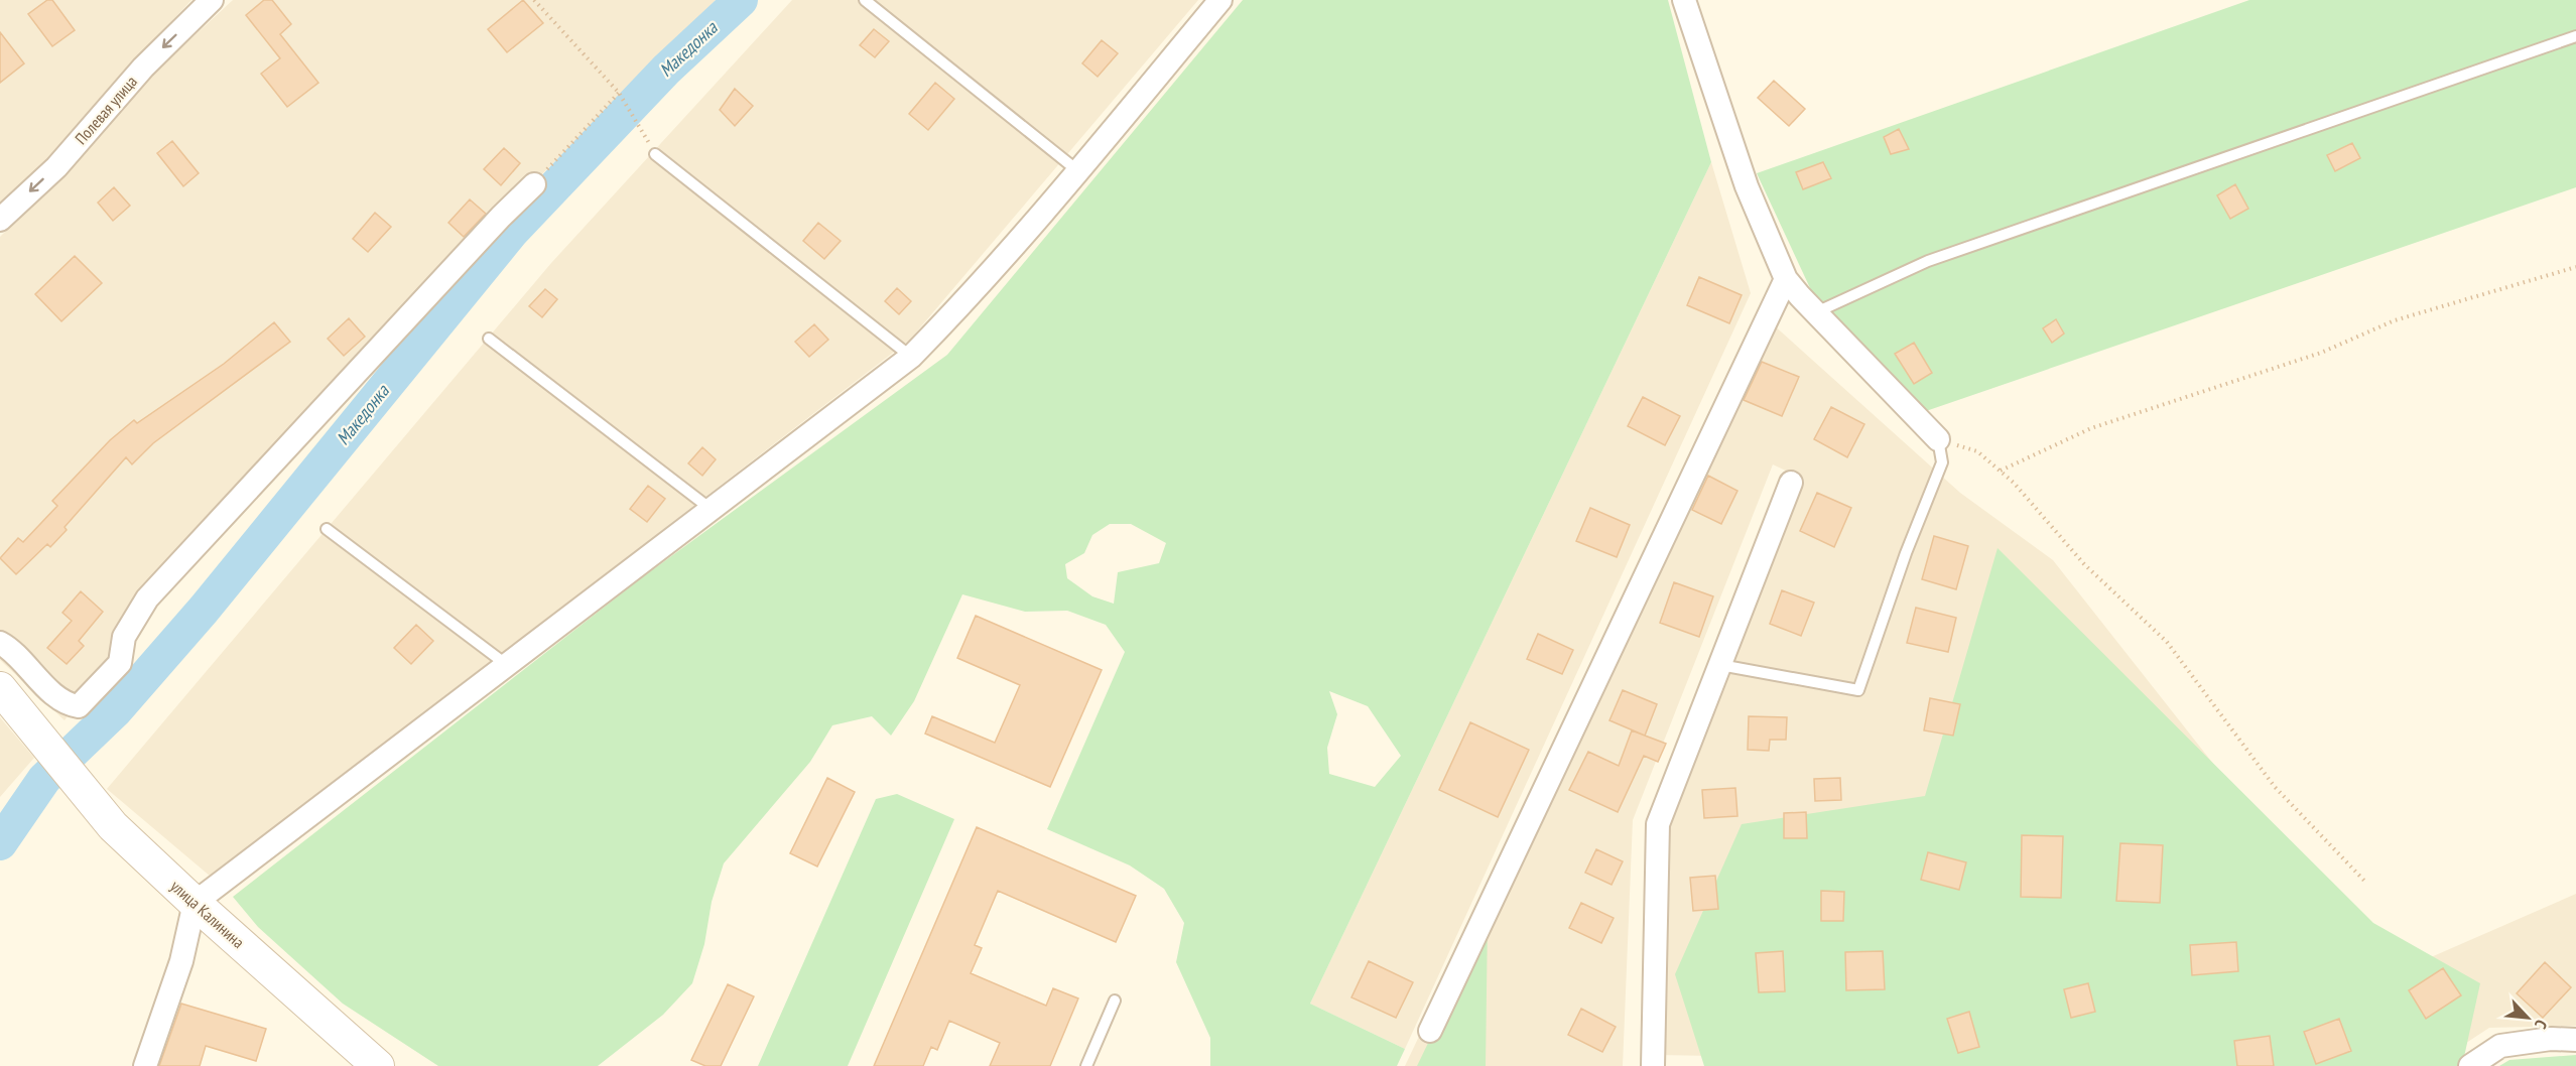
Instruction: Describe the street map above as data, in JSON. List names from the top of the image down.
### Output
{
  "streets": {
    "main road": ["улица Калинина"],
    "street": ["Полевая улица"]
  },
  "one_way": ["Полевая улица"],
  "water": ["Македонка"],
  "north": "bottom right"
}
